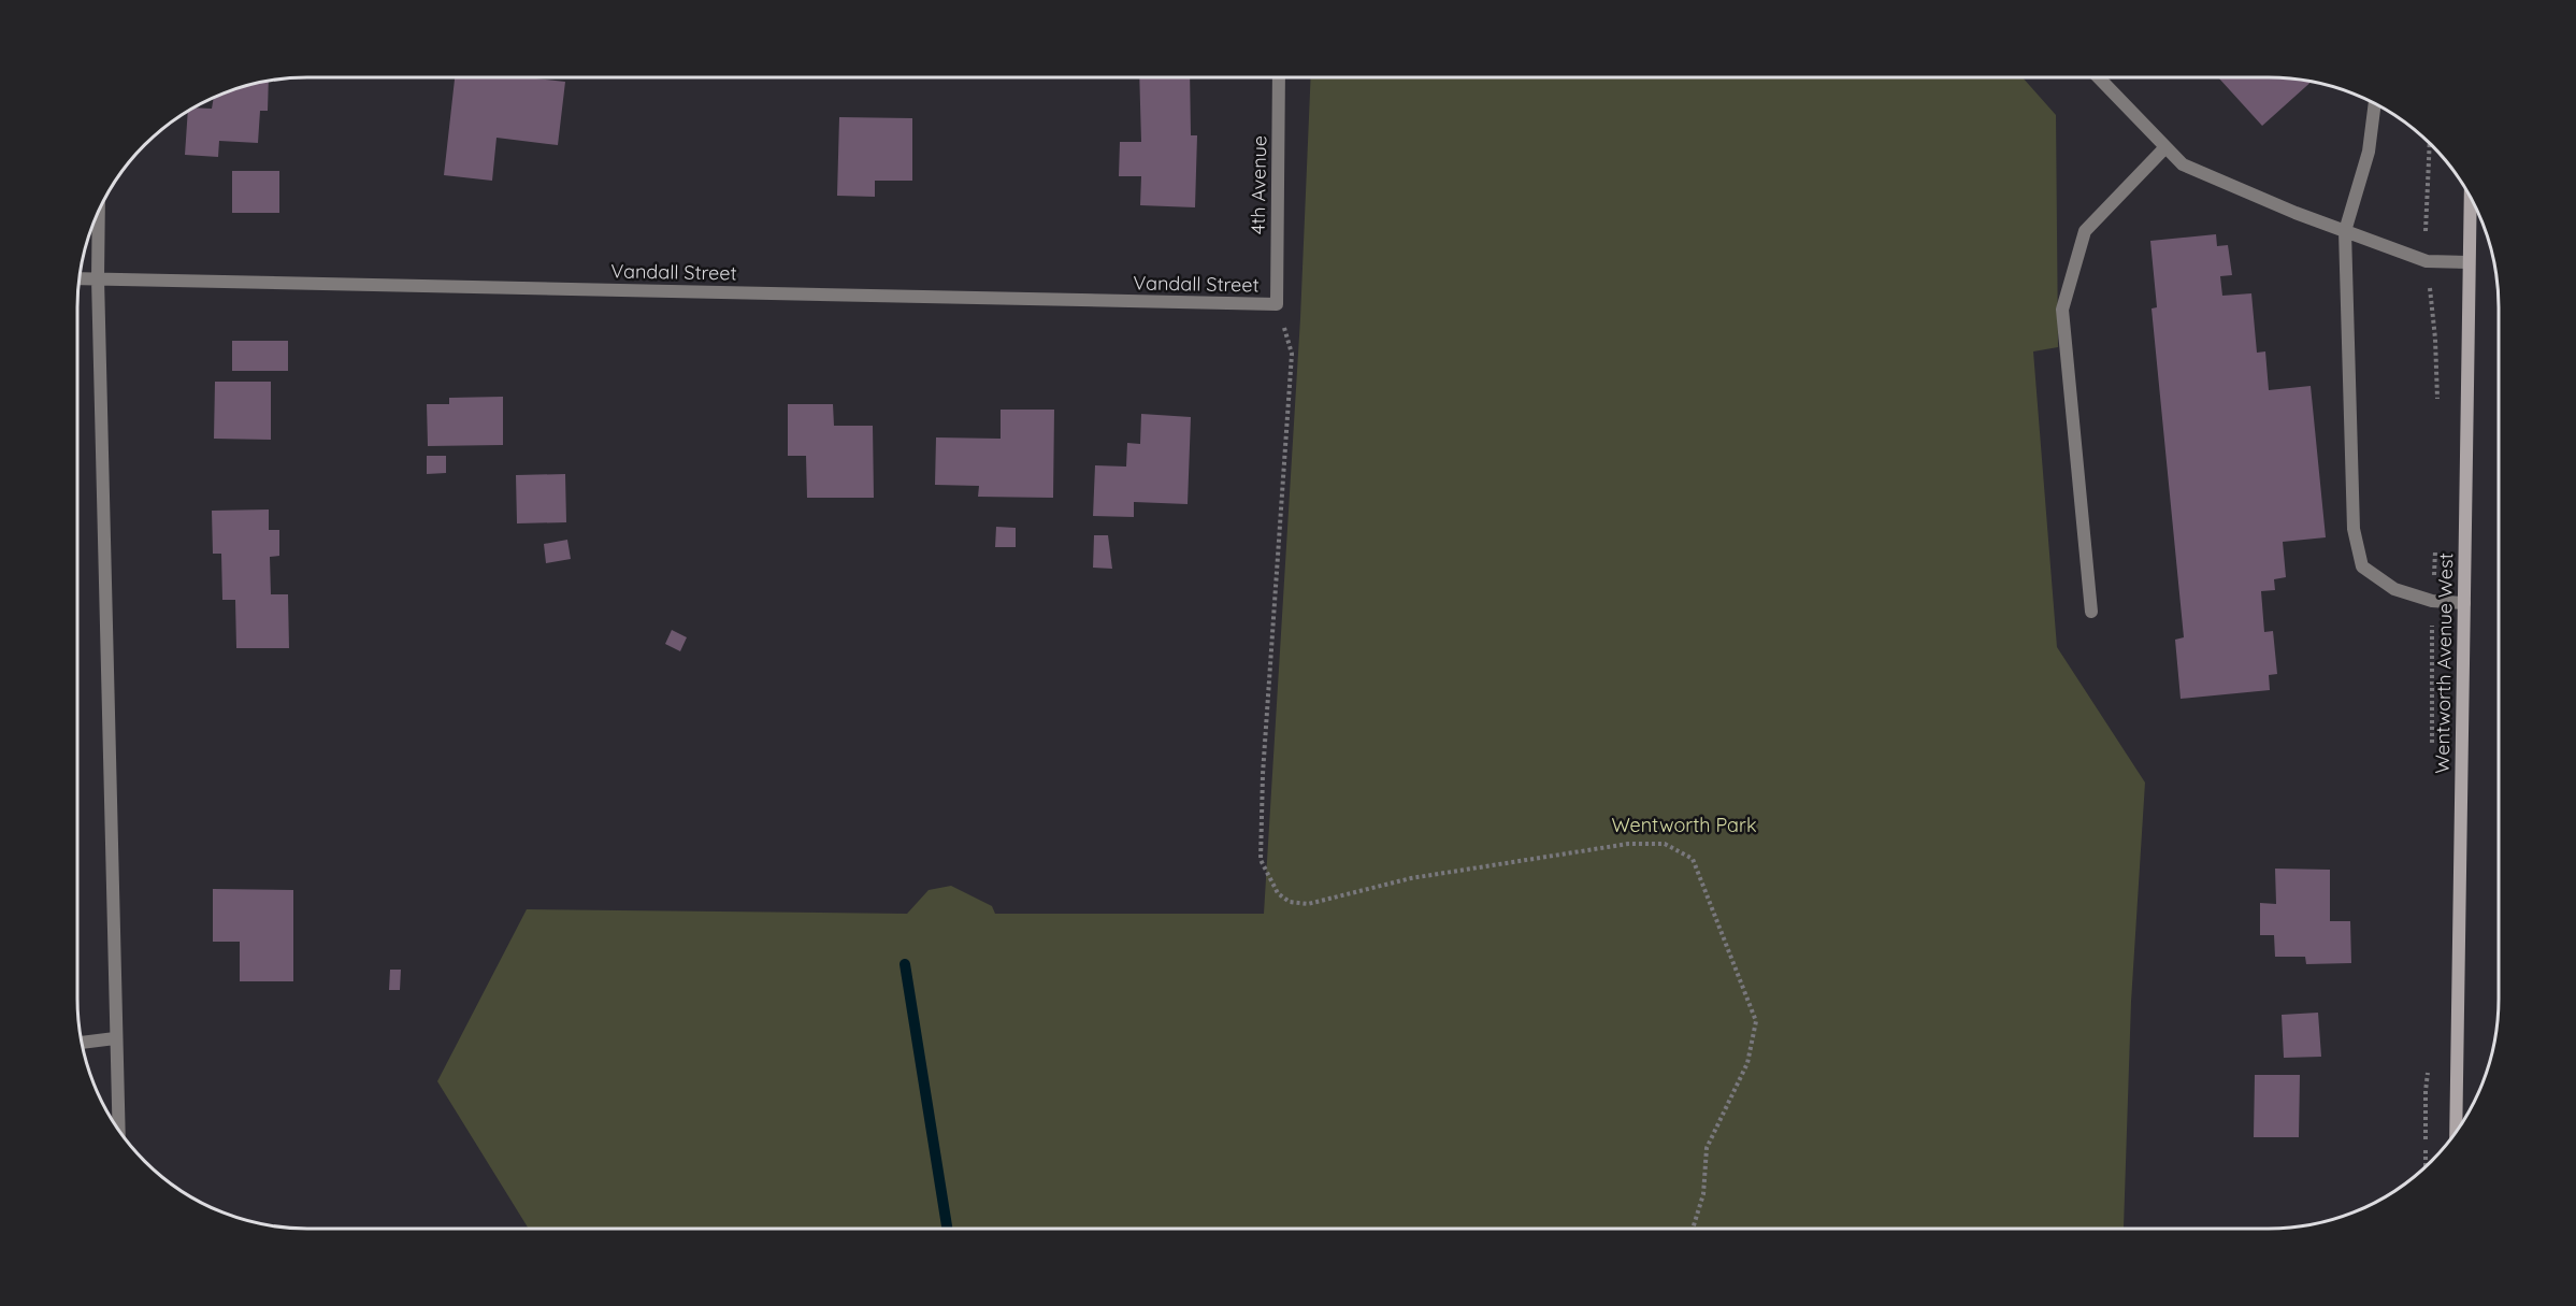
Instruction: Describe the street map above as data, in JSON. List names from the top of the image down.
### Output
{
  "streets": {
    "street": ["4th Avenue", "Vandall Street", "Wentworth Avenue West"]
  },
  "crossings": [
    ["4th Avenue", "Vandall Street"]
  ],
  "parks": ["Wentworth Park"]
}
